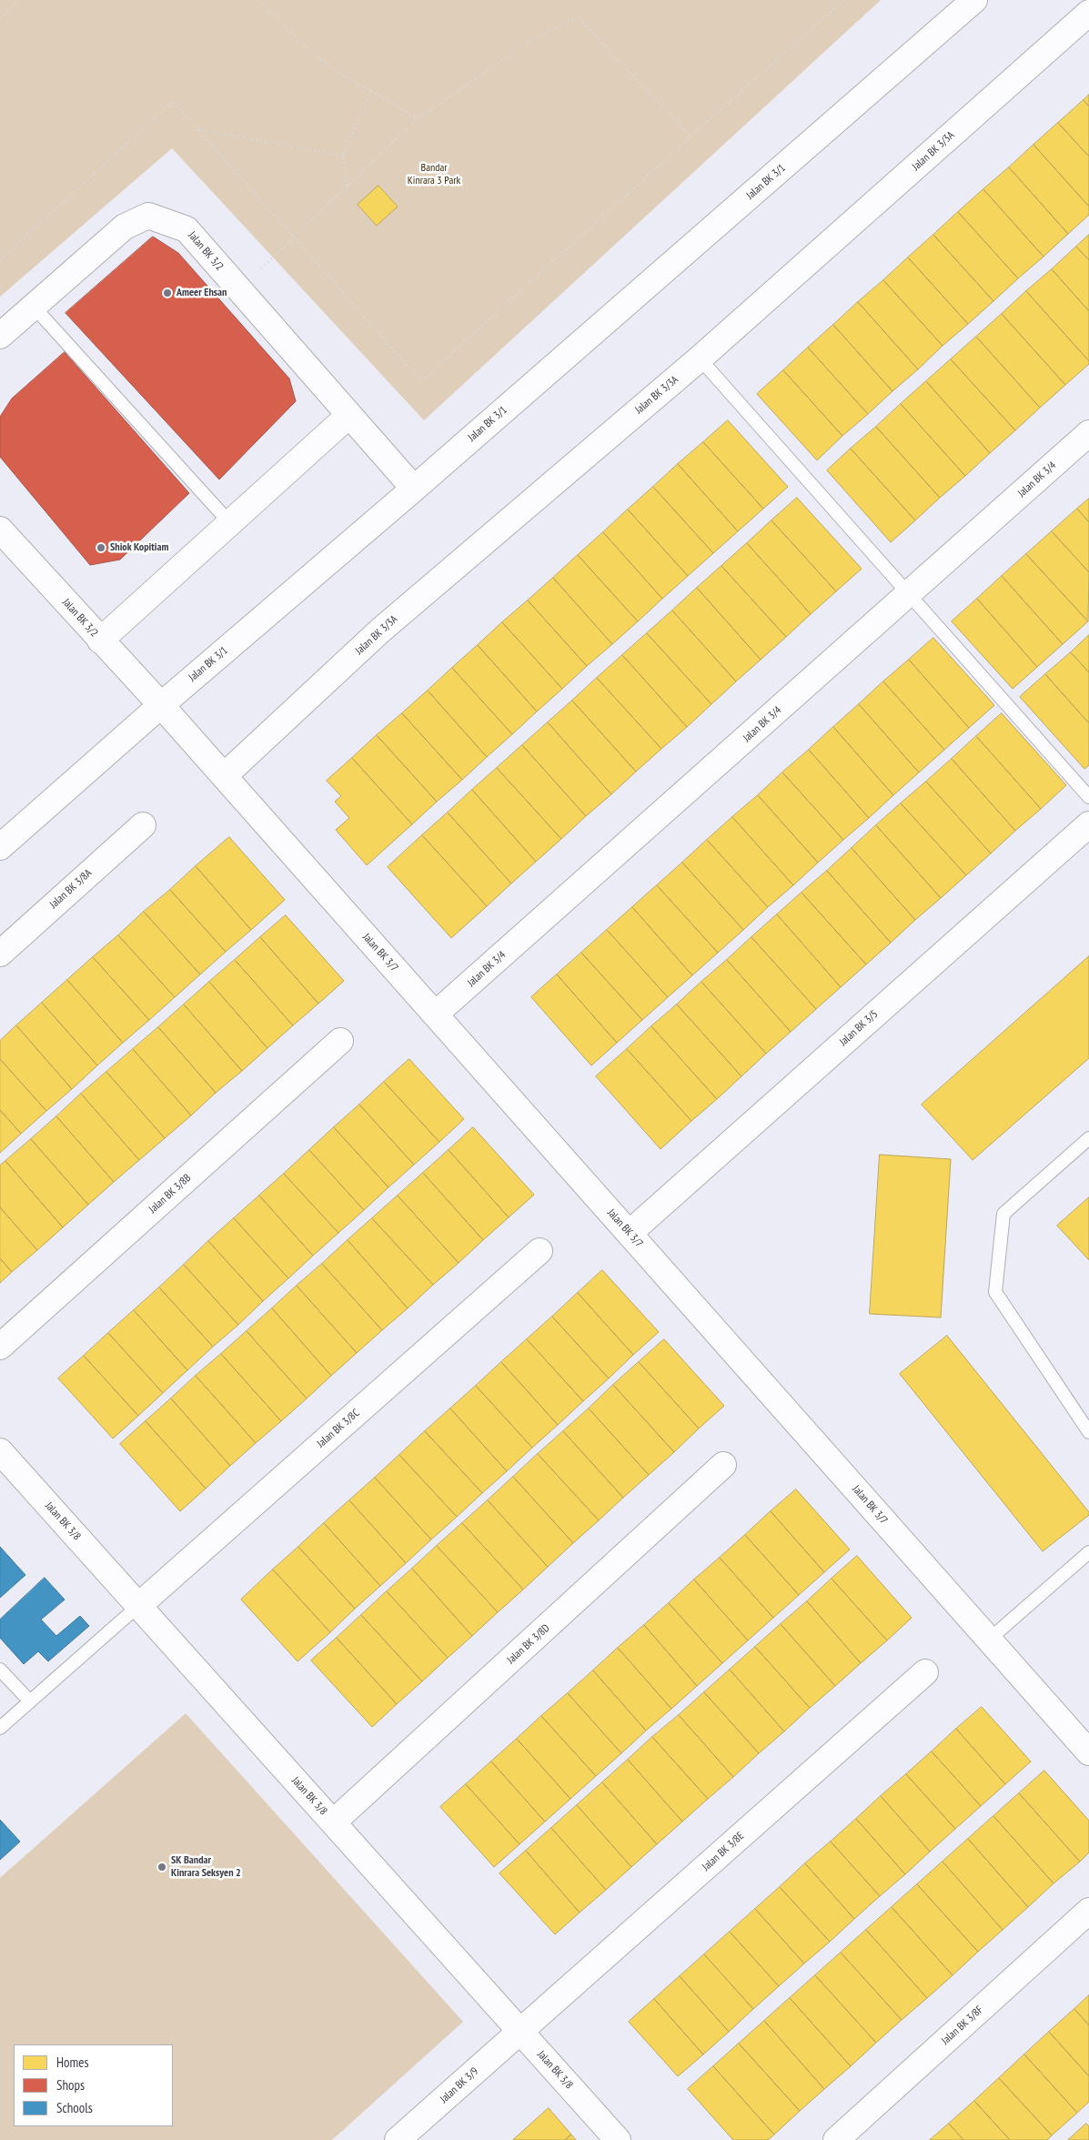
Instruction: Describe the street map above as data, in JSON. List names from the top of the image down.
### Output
{
  "streets": {
    "street": [
      "Jalan BK 3/3A",
      "Jalan BK 3/1",
      "Jalan BK 3/2",
      "Jalan BK 3/4",
      "Jalan BK 3/8A",
      "Jalan BK 3/7",
      "Jalan BK 3/5",
      "Jalan BK 3/8B",
      "Jalan BK 3/8C",
      "Jalan BK 3/8",
      "Jalan BK 3/8D",
      "Jalan BK 3/8E",
      "Jalan BK 3/8F",
      "Jalan BK 3/9"
    ]
  },
  "crossings": [
    ["Jalan BK 3/3A", "Jalan BK 3/7"],
    ["Jalan BK 3/1", "Jalan BK 3/2"],
    ["Jalan BK 3/1", "Jalan BK 3/7"],
    ["Jalan BK 3/2", "Jalan BK 3/7"],
    ["Jalan BK 3/4", "Jalan BK 3/7"],
    ["Jalan BK 3/7", "Jalan BK 3/5"],
    ["Jalan BK 3/8C", "Jalan BK 3/8"],
    ["Jalan BK 3/8", "Jalan BK 3/8D"],
    ["Jalan BK 3/8", "Jalan BK 3/8E"],
    ["Jalan BK 3/8", "Jalan BK 3/9"],
    ["Jalan BK 3/8E", "Jalan BK 3/9"]
  ],
  "parks": ["Bandar Kinrara 3 Park"],
  "places": ["Ameer Ehsan", "Shiok Kopitiam", "SK Bandar Kinrara Seksyen 2"],
  "legend": ["Homes", "Shops", "Schools"]
}
